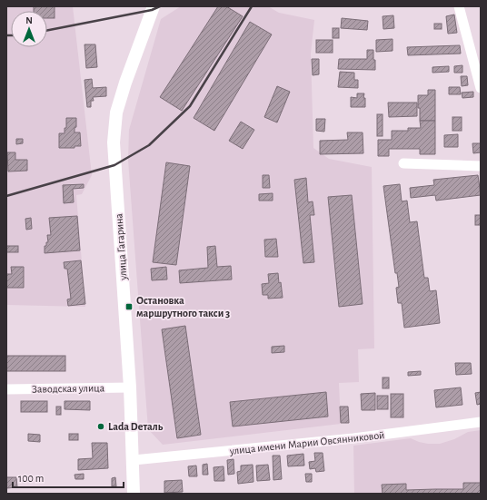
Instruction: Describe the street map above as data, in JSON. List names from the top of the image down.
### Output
{
  "streets": {
    "main road": ["улица Гагарина"],
    "street": ["Заводская улица", "улица имени Марии Овсянниковой"]
  },
  "crossings": [
    ["улица Гагарина", "Заводская улица"],
    ["улица Гагарина", "улица имени Марии Овсянниковой"]
  ],
  "places": {
    "transit": ["Остановка маршрутного такси 3"],
    "other": ["Lada Dеталь"]
  },
  "scale_bar": "100 m",
  "north": "top"
}
